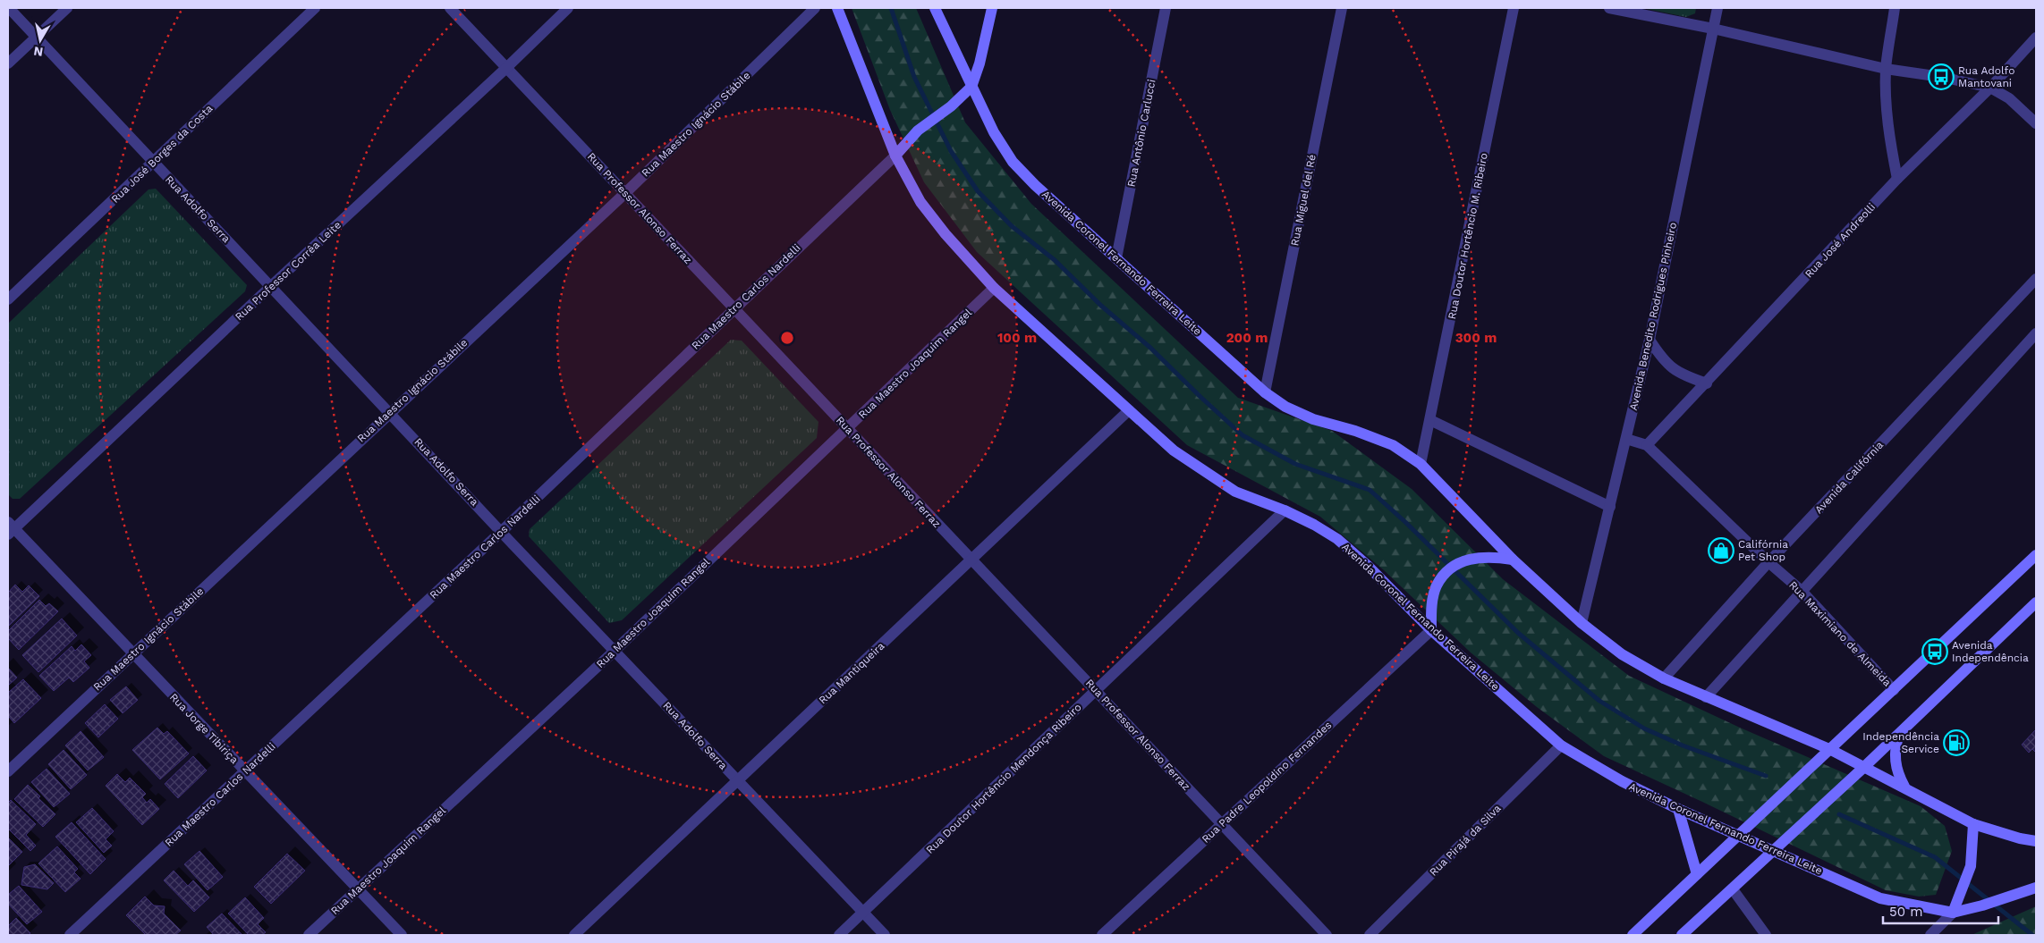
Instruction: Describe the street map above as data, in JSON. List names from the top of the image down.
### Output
{
  "streets": {
    "street": [
      "Rua Maestro Ignácio Stábile",
      "Rua Antônio Carlucci",
      "Rua José Borges da Costa",
      "Rua Miguel del Ré",
      "Rua Professor Alonso Ferraz",
      "Rua Adolfo Serra",
      "Rua Doutor Hortêncio M. Ribeiro",
      "Rua José Andreolli",
      "Avenida Coronel Fernando Ferreira Leite",
      "Rua Professor Corrêa Leite",
      "Rua Maestro Carlos Nardelli",
      "Avenida Benedito Rodrigues Pinheiro",
      "Rua Maestro Joaquim Rangel",
      "Avenida Califórnia",
      "Rua Maximiano de Almeida",
      "Rua Mantiqueira",
      "Rua Jorge Tibiriça",
      "Rua Doutor Hortêncio Mendonça Ribeiro",
      "Rua Padre Leopoldino Fernandes",
      "Rua Pirajá da Silva"
    ]
  },
  "crossings": [
    ["Rua Maestro Ignácio Stábile", "Rua Professor Alonso Ferraz"],
    ["Rua Maestro Ignácio Stábile", "Rua Adolfo Serra"],
    ["Rua Maestro Ignácio Stábile", "Rua Jorge Tibiriça"],
    ["Rua Antônio Carlucci", "Avenida Coronel Fernando Ferreira Leite"],
    ["Rua José Borges da Costa", "Rua Adolfo Serra"],
    ["Rua Miguel del Ré", "Avenida Coronel Fernando Ferreira Leite"],
    ["Rua Professor Alonso Ferraz", "Rua Professor Corrêa Leite"],
    ["Rua Professor Alonso Ferraz", "Rua Maestro Carlos Nardelli"],
    ["Rua Professor Alonso Ferraz", "Rua Maestro Joaquim Rangel"],
    ["Rua Professor Alonso Ferraz", "Rua Mantiqueira"],
    ["Rua Professor Alonso Ferraz", "Rua Doutor Hortêncio Mendonça Ribeiro"],
    ["Rua Professor Alonso Ferraz", "Rua Padre Leopoldino Fernandes"],
    ["Rua Adolfo Serra", "Rua Professor Corrêa Leite"],
    ["Rua Adolfo Serra", "Rua Maestro Carlos Nardelli"],
    ["Rua Adolfo Serra", "Rua Maestro Joaquim Rangel"],
    ["Rua Adolfo Serra", "Rua Mantiqueira"],
    ["Rua Adolfo Serra", "Rua Doutor Hortêncio Mendonça Ribeiro"],
    ["Rua Doutor Hortêncio M. Ribeiro", "Avenida Coronel Fernando Ferreira Leite"],
    ["Rua José Andreolli", "Rua Maximiano de Almeida"],
    ["Avenida Coronel Fernando Ferreira Leite", "Rua Maestro Carlos Nardelli"],
    ["Avenida Coronel Fernando Ferreira Leite", "Avenida Benedito Rodrigues Pinheiro"],
    ["Avenida Coronel Fernando Ferreira Leite", "Rua Maestro Joaquim Rangel"],
    ["Avenida Coronel Fernando Ferreira Leite", "Avenida Califórnia"],
    ["Avenida Coronel Fernando Ferreira Leite", "Rua Mantiqueira"],
    ["Avenida Coronel Fernando Ferreira Leite", "Rua Doutor Hortêncio Mendonça Ribeiro"],
    ["Avenida Coronel Fernando Ferreira Leite", "Rua Padre Leopoldino Fernandes"],
    ["Avenida Coronel Fernando Ferreira Leite", "Rua Pirajá da Silva"],
    ["Rua Professor Corrêa Leite", "Rua Jorge Tibiriça"],
    ["Rua Maestro Carlos Nardelli", "Rua Jorge Tibiriça"],
    ["Avenida Benedito Rodrigues Pinheiro", "Rua Maximiano de Almeida"],
    ["Rua Maestro Joaquim Rangel", "Rua Jorge Tibiriça"],
    ["Avenida Califórnia", "Rua Maximiano de Almeida"]
  ],
  "places": {
    "bus stop": ["Rua Adolfo Mantovani", "Avenida Independência"],
    "shop": ["Califórnia Pet Shop"],
    "fuel station": ["Independência Service"]
  },
  "scale_bar": "50 m",
  "north": "bottom",
  "rings": ["100 m", "200 m", "300 m"]
}
